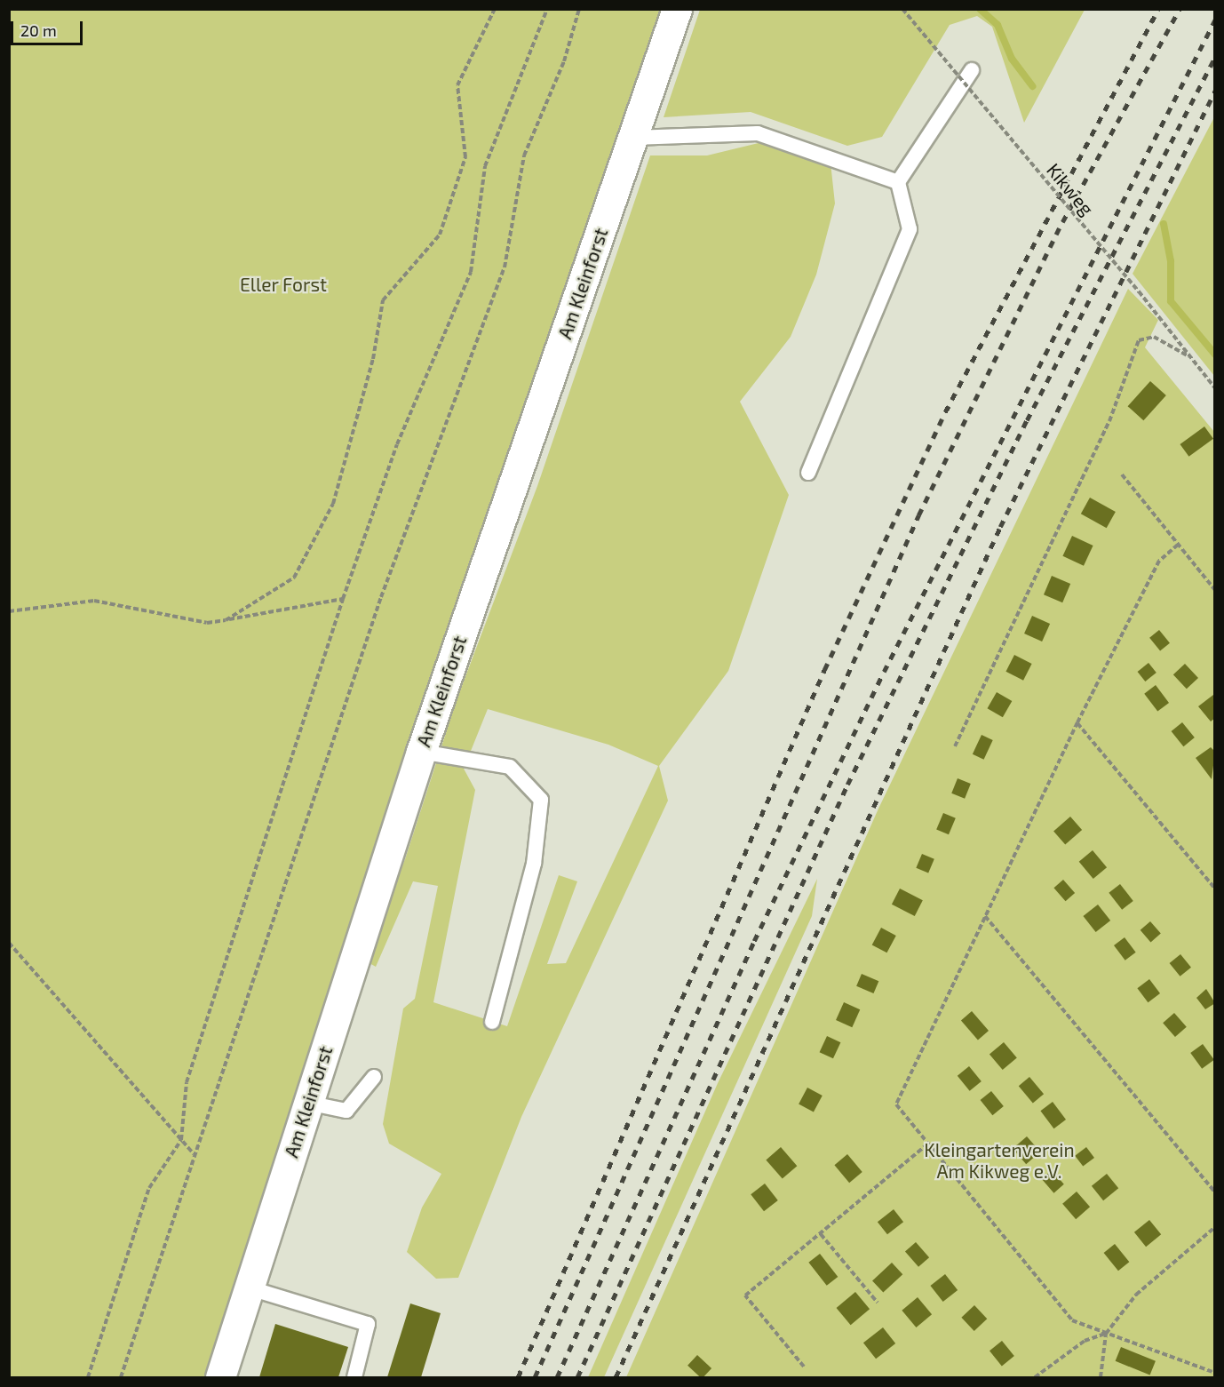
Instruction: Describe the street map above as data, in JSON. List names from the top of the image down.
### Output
{
  "streets": {
    "street": ["Am Kleinforst"],
    "path": ["Kikweg"]
  },
  "parks": ["Eller Forst", "Kleingartenverein Am Kikweg e.V."],
  "scale_bar": "20 m"
}
